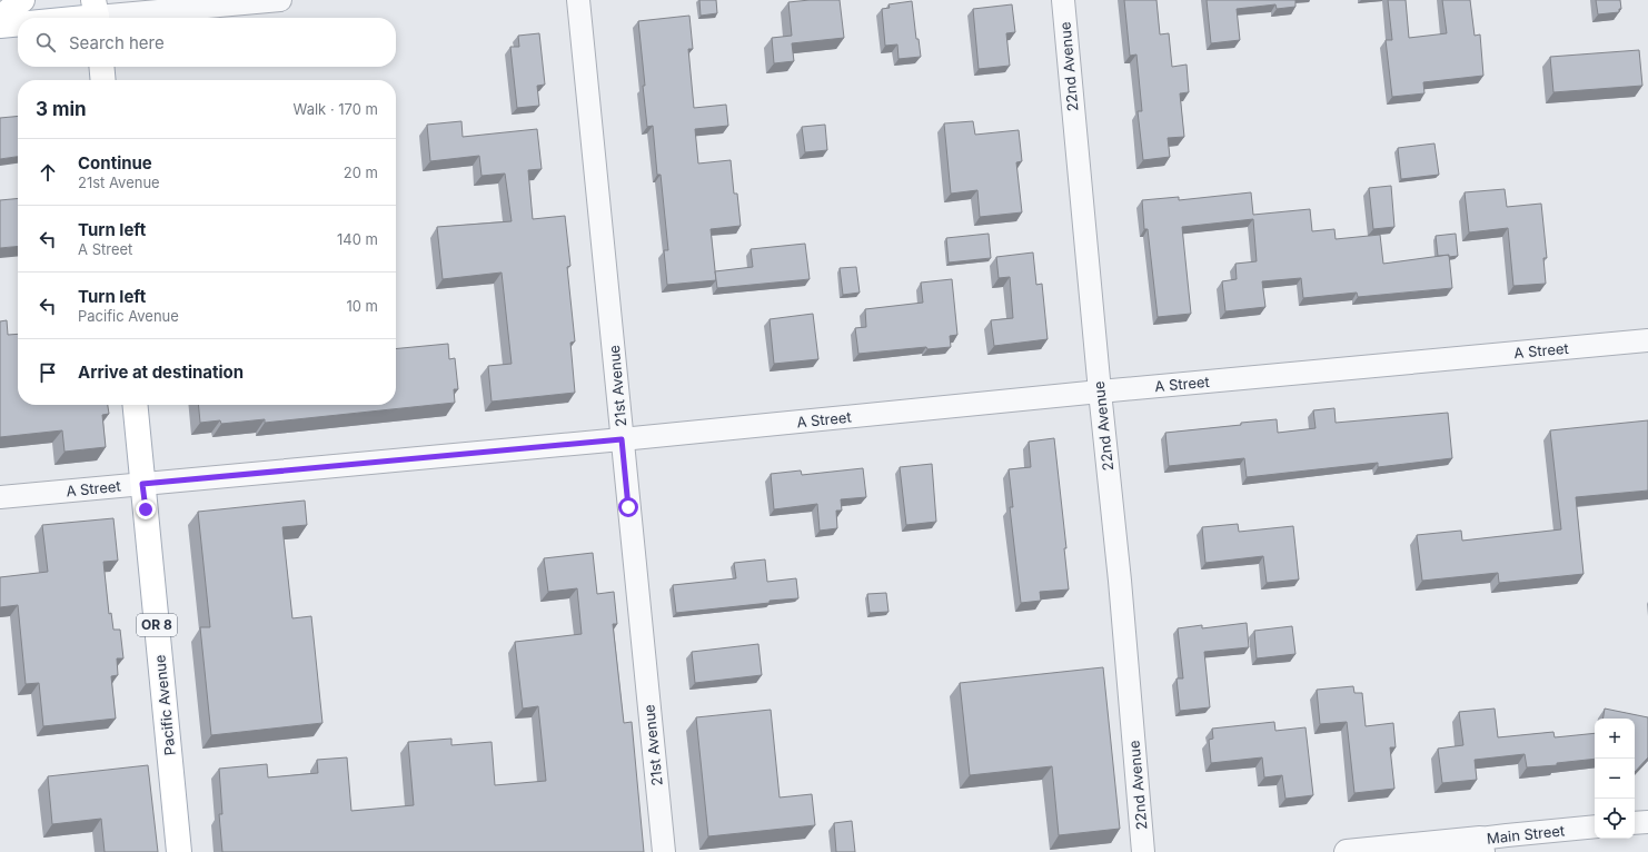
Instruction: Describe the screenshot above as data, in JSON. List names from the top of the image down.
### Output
{
  "streets": {
    "main road": ["OR 8", "Pacific Avenue"],
    "street": [
      "22nd Avenue",
      "A Street",
      "21st Avenue",
      "Main Street"
    ]
  },
  "crossings": [
    ["22nd Avenue", "A Street"],
    ["A Street", "21st Avenue"],
    ["A Street", "Pacific Avenue"]
  ],
  "page": {
    "search": "Search here",
    "heading": ["3 min", "Walk · 170 m"],
    "list": [
      ["Continue", "21st Avenue", "20 m"],
      ["Turn left", "A Street", "140 m"],
      ["Turn left", "Pacific Avenue", "10 m"],
      "Arrive at destination"
    ],
    "map_buttons": ["+", "−"]
  }
}
